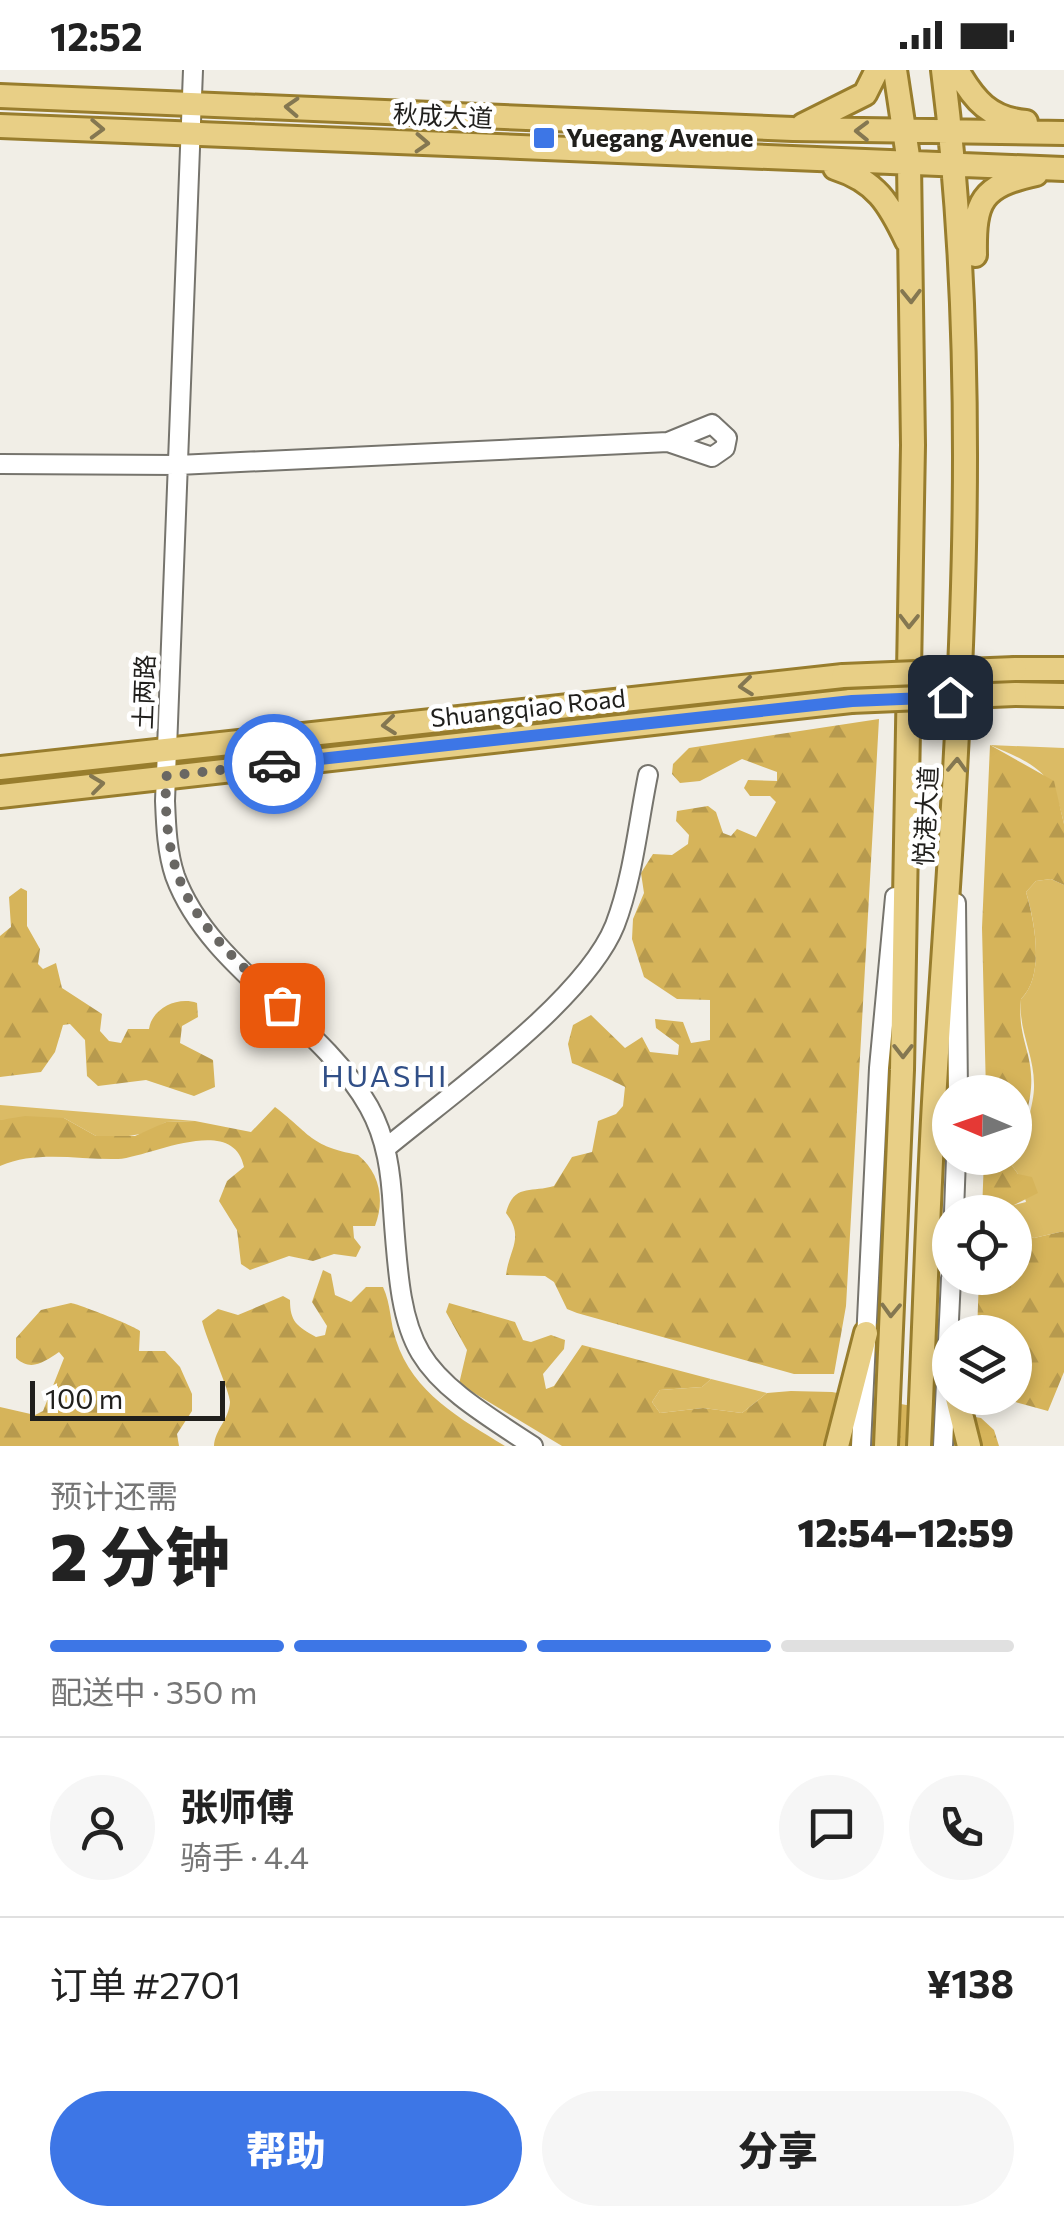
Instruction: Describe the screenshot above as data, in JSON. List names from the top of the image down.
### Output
{
  "streets": {
    "main road": ["秋成大道", "Shuangqiao Road", "悦港大道"],
    "street": ["土两路"]
  },
  "crossings": [
    ["秋成大道", "土两路"],
    ["秋成大道", "悦港大道"],
    ["土两路", "Shuangqiao Road"]
  ],
  "districts": ["HUASHI"],
  "places": {
    "transit": ["Yuegang Avenue"]
  },
  "scale_bar": "100 m",
  "north": "left",
  "page": {
    "status": "12:52",
    "scale": "100 m",
    "heading": ["2 分钟", "预计还需", "12:54–12:59"],
    "panel": [
      "张师傅",
      "骑手 · 4.4",
      "订单 #2701",
      "¥138"
    ],
    "bar": "配送中 · 350 m",
    "buttons": ["帮助", "分享"]
  }
}
